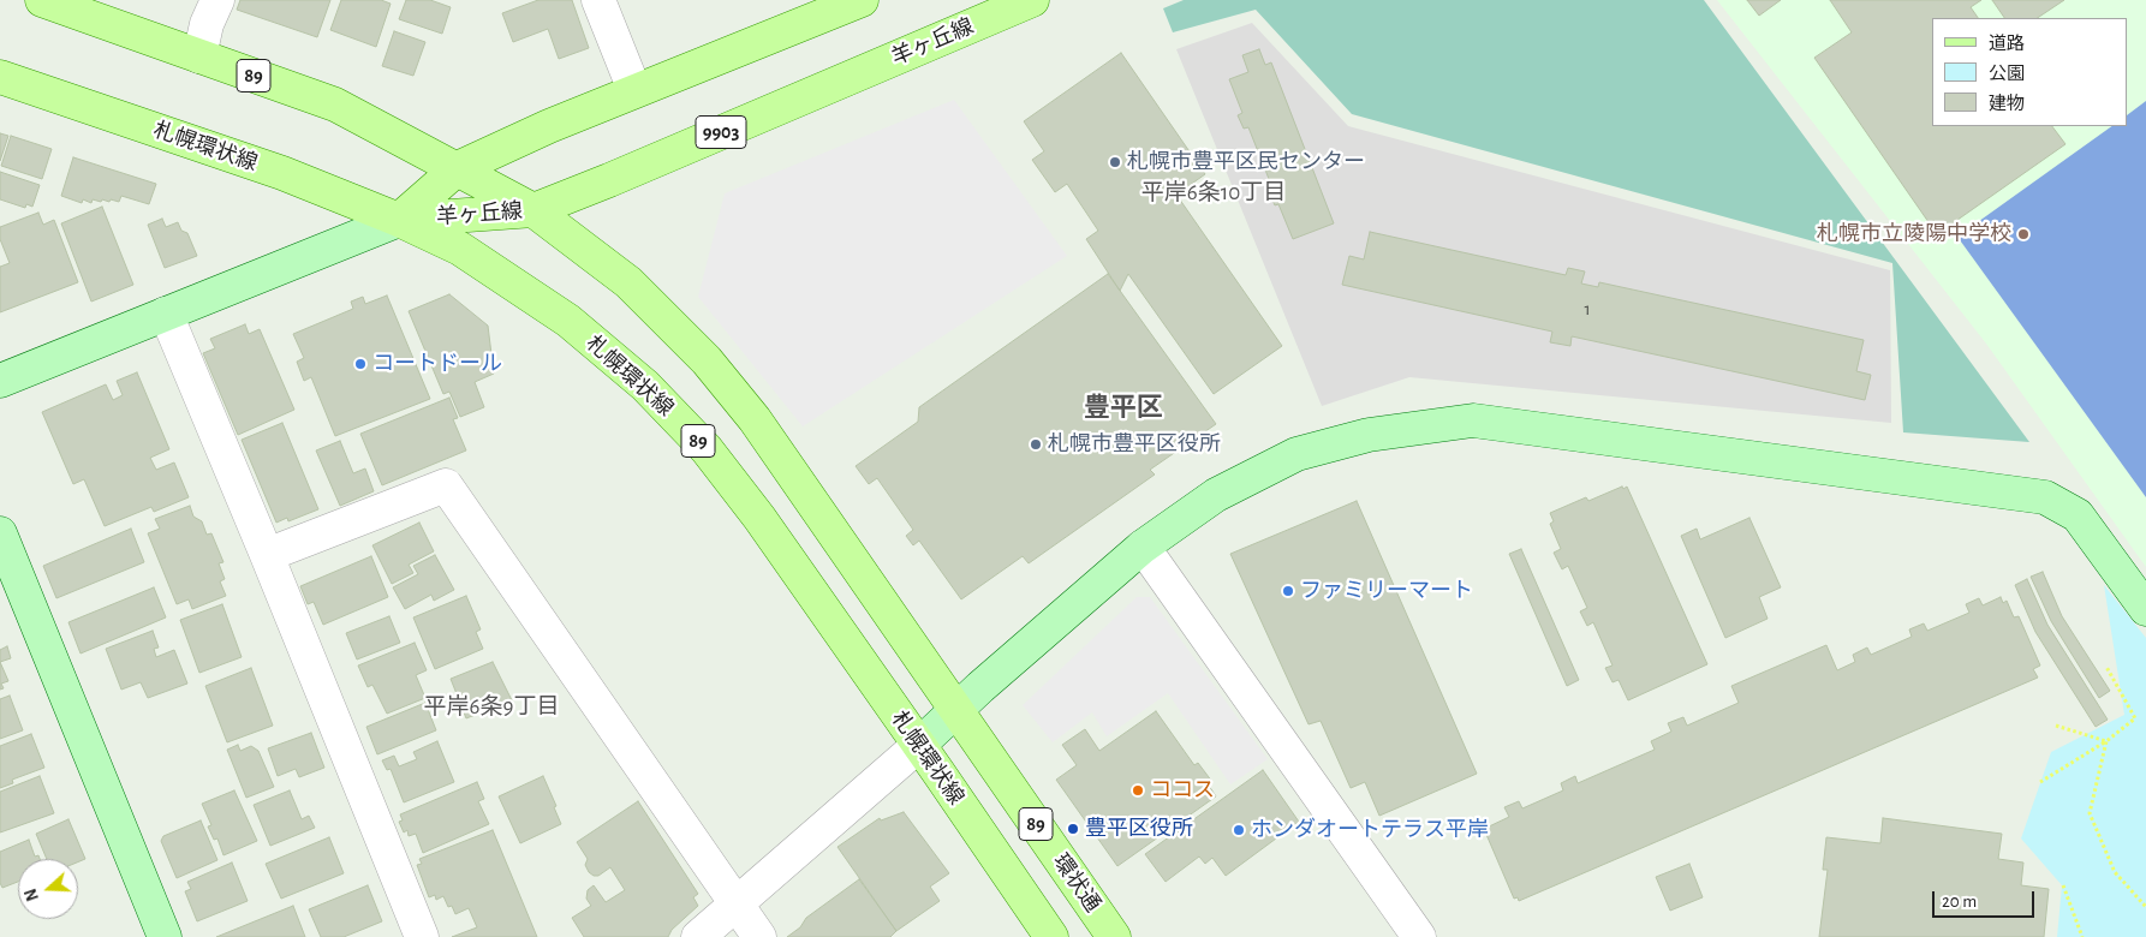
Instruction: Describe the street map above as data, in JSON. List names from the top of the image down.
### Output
{
  "streets": {
    "main road": [
      "羊ヶ丘線",
      "89",
      "9903",
      "札幌環状線",
      "環状通"
    ]
  },
  "crossings": [
    ["羊ヶ丘線", "89"],
    ["羊ヶ丘線", "札幌環状線"],
    ["89", "環状通"]
  ],
  "districts": ["平岸6条10丁目", "豊平区", "平岸6条9丁目"],
  "places": [
    "札幌市豊平区民センター",
    "札幌市立陵陽中学校",
    "コートドール",
    "札幌市豊平区役所",
    "ファミリーマート",
    "ココス",
    "豊平区役所",
    "ホンダオートテラス平岸"
  ],
  "house_numbers": ["1"],
  "legend": ["道路", "公園", "建物"],
  "scale_bar": "20 m",
  "north": "left"
}
